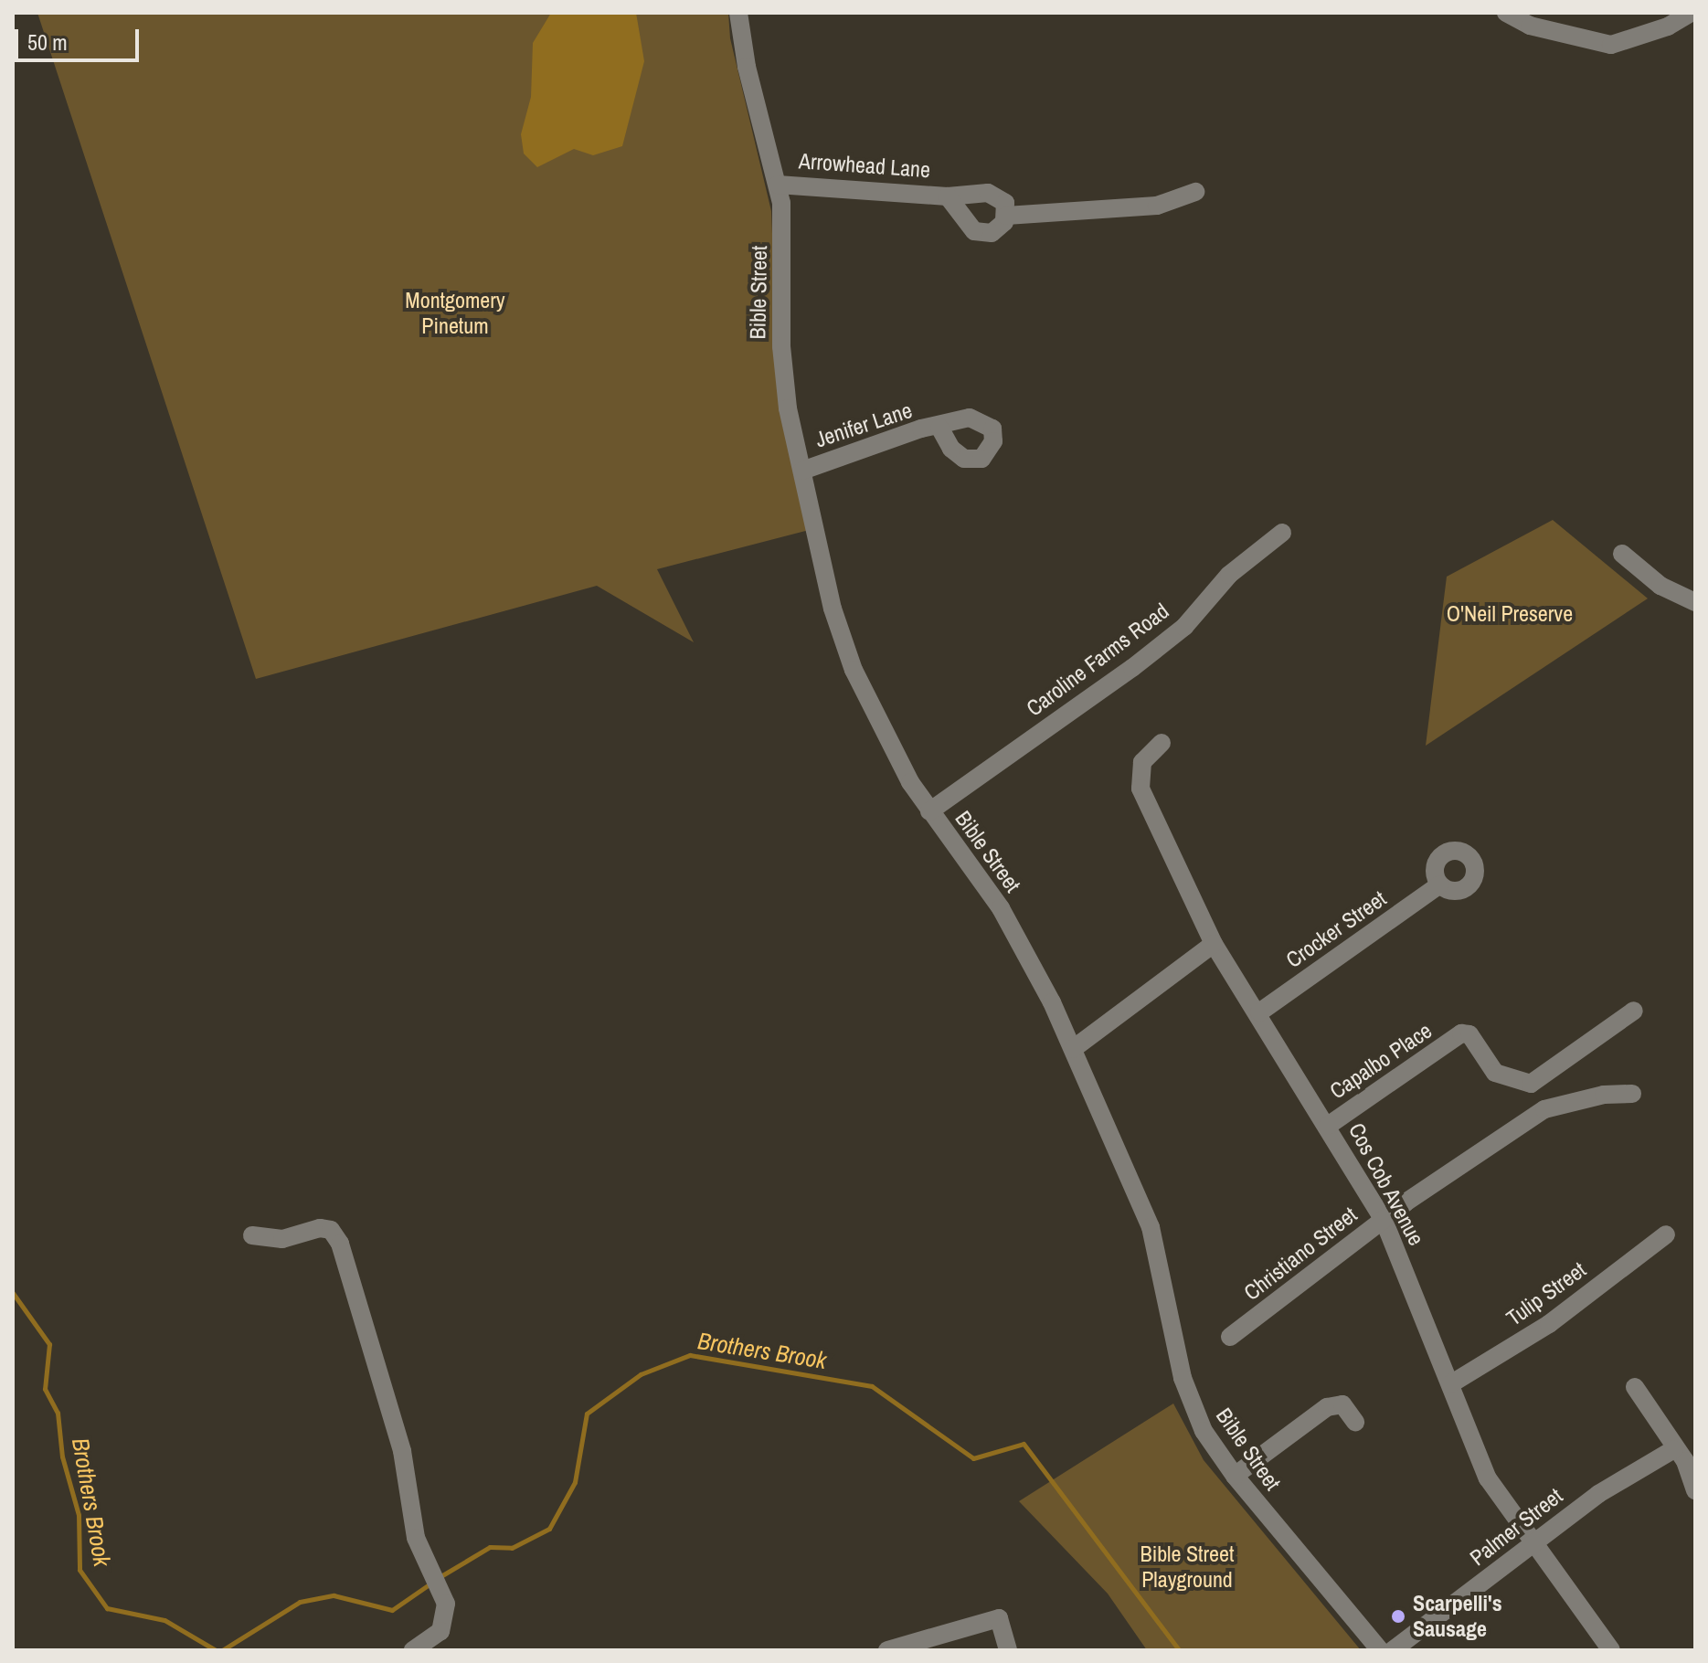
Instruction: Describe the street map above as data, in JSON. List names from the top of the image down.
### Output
{
  "streets": {
    "street": [
      "Arrowhead Lane",
      "Bible Street",
      "Jenifer Lane",
      "Caroline Farms Road",
      "Crocker Street",
      "Capalbo Place",
      "Cos Cob Avenue",
      "Christiano Street",
      "Tulip Street",
      "Palmer Street"
    ]
  },
  "crossings": [
    ["Arrowhead Lane", "Bible Street"],
    ["Bible Street", "Jenifer Lane"],
    ["Bible Street", "Caroline Farms Road"],
    ["Crocker Street", "Cos Cob Avenue"],
    ["Capalbo Place", "Cos Cob Avenue"],
    ["Cos Cob Avenue", "Christiano Street"],
    ["Cos Cob Avenue", "Tulip Street"],
    ["Cos Cob Avenue", "Palmer Street"]
  ],
  "water": ["Brothers Brook"],
  "parks": ["Montgomery Pinetum", "O'Neil Preserve", "Bible Street Playground"],
  "places": ["Scarpelli's Sausage"],
  "scale_bar": "50 m"
}
